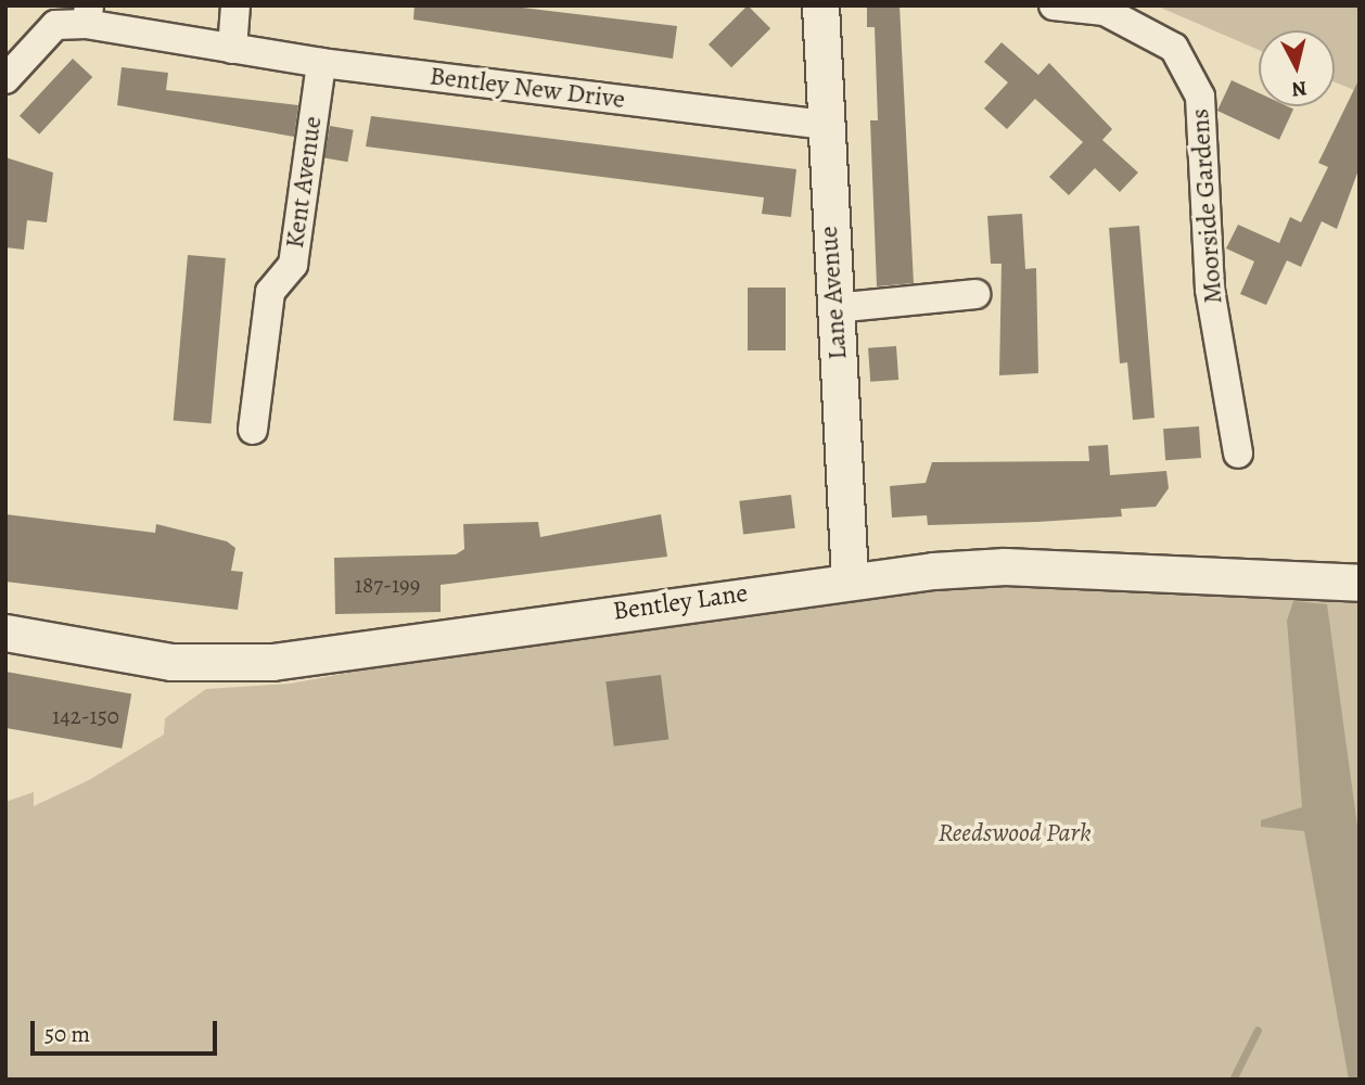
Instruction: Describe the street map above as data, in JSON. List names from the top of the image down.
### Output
{
  "streets": {
    "street": [
      "Bentley New Drive",
      "Kent Avenue",
      "Moorside Gardens",
      "Lane Avenue",
      "Bentley Lane"
    ]
  },
  "crossings": [
    ["Bentley New Drive", "Kent Avenue"],
    ["Bentley New Drive", "Lane Avenue"],
    ["Lane Avenue", "Bentley Lane"]
  ],
  "parks": ["Reedswood Park"],
  "house_numbers": ["187-199", "142-150"],
  "scale_bar": "50 m",
  "north": "bottom"
}
